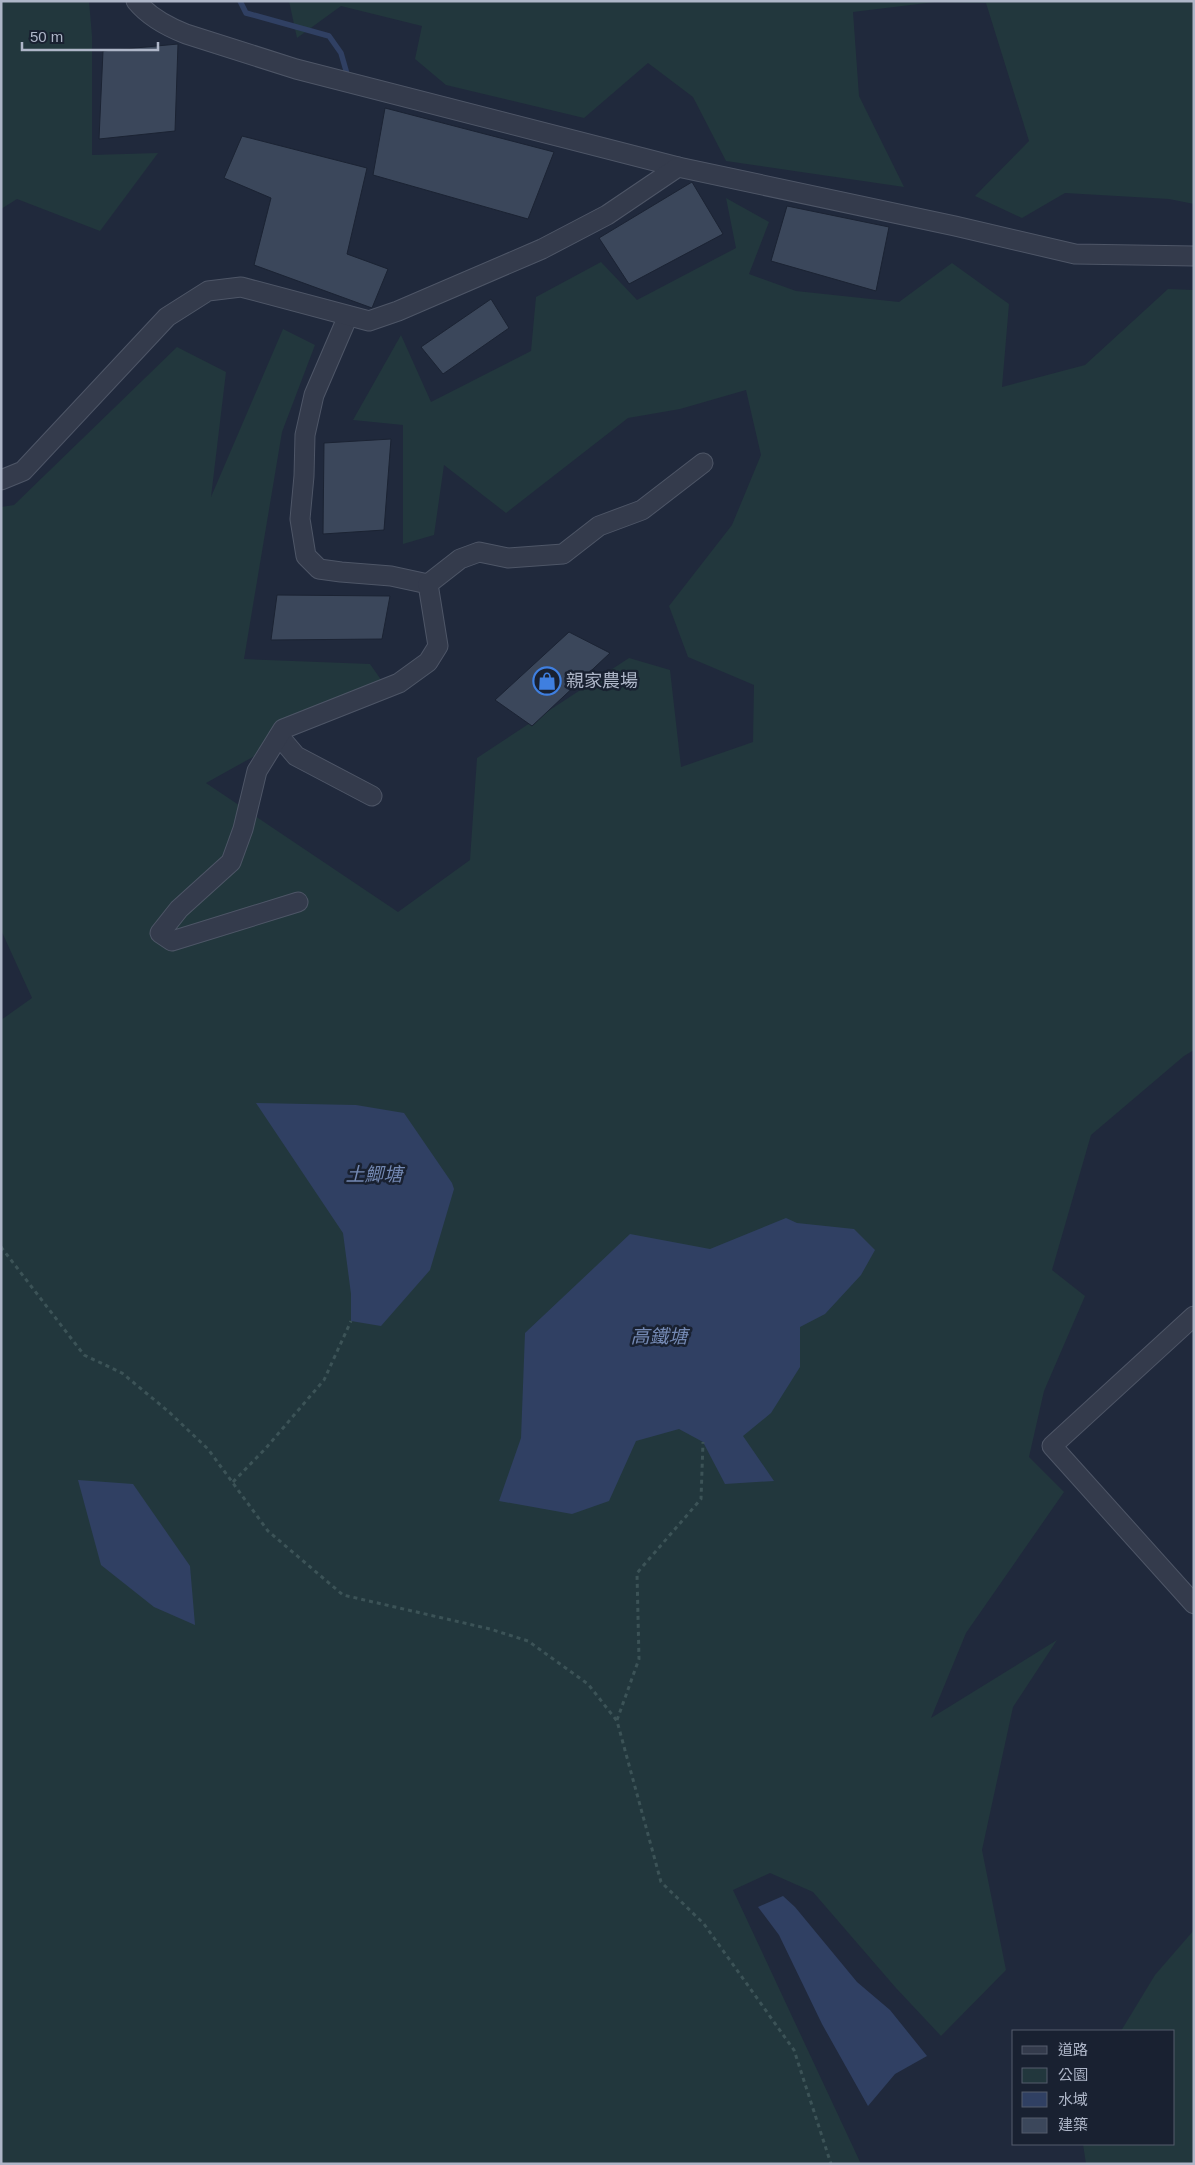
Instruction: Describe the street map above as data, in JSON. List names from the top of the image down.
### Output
{
  "water": ["土鯽塘", "高鐵塘"],
  "places": {
    "shop": ["親家農場"]
  },
  "legend": [
    "道路",
    "公園",
    "水域",
    "建築"
  ],
  "scale_bar": "50 m"
}
